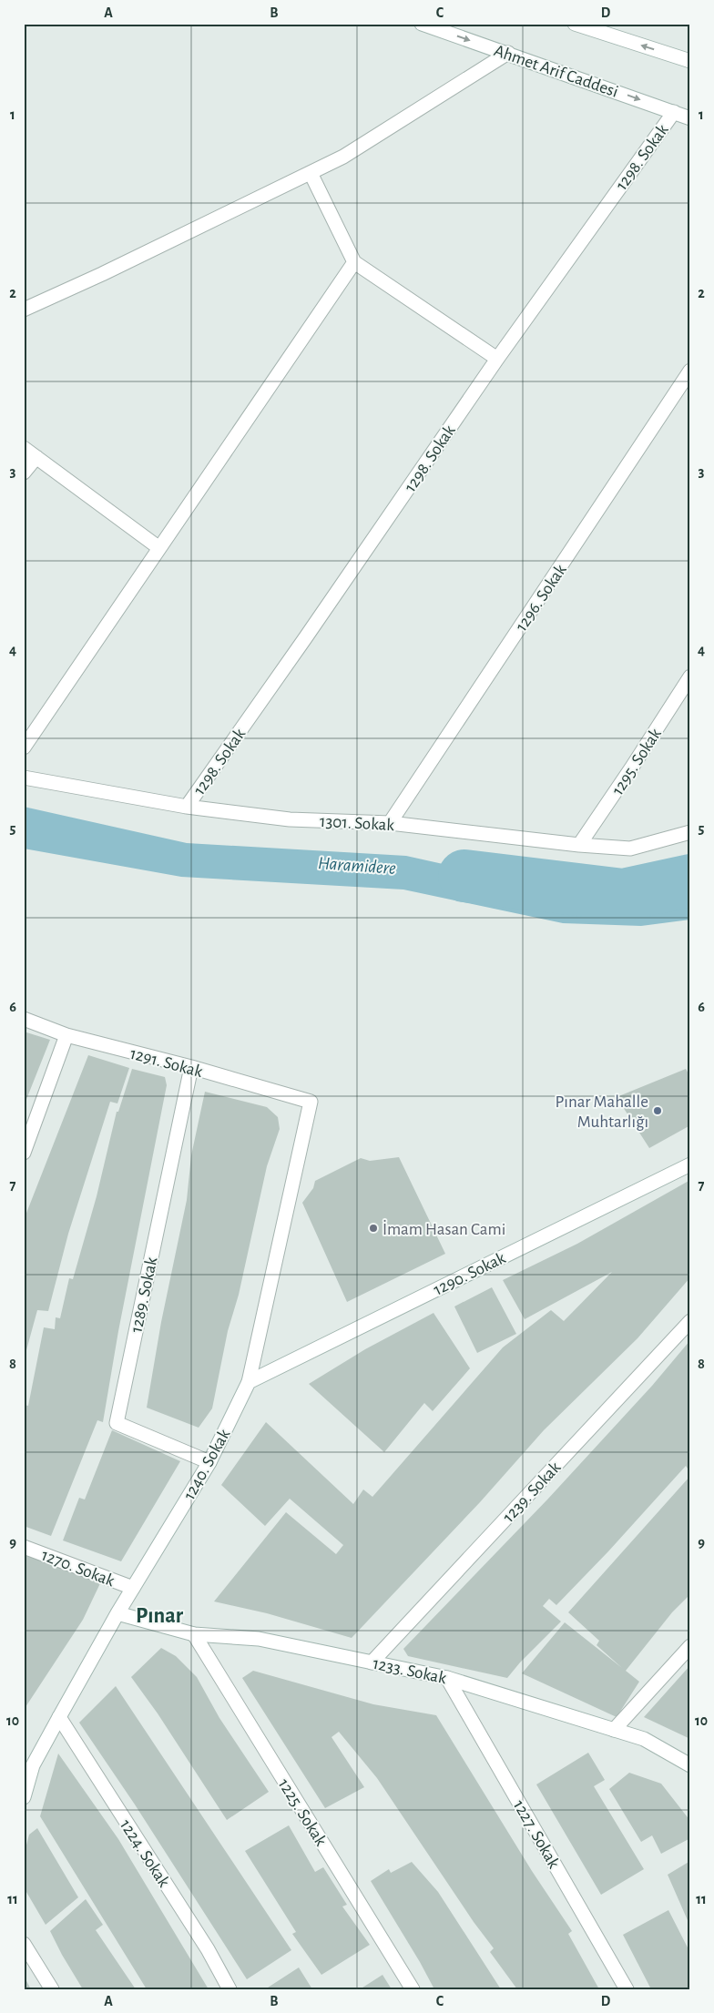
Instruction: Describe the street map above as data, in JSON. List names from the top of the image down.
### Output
{
  "streets": {
    "street": [
      "Ahmet Arif Caddesi",
      "1298. Sokak",
      "1296. Sokak",
      "1295. Sokak",
      "1301. Sokak",
      "1291. Sokak",
      "1290. Sokak",
      "1289. Sokak",
      "1240. Sokak",
      "1239. Sokak",
      "1270. Sokak",
      "1233. Sokak",
      "1225. Sokak",
      "1227. Sokak",
      "1224. Sokak"
    ]
  },
  "crossings": [
    ["Ahmet Arif Caddesi", "1298. Sokak"],
    ["1298. Sokak", "1301. Sokak"],
    ["1296. Sokak", "1301. Sokak"],
    ["1295. Sokak", "1301. Sokak"],
    ["1291. Sokak", "1289. Sokak"],
    ["1291. Sokak", "1240. Sokak"],
    ["1290. Sokak", "1240. Sokak"],
    ["1289. Sokak", "1240. Sokak"],
    ["1240. Sokak", "1270. Sokak"],
    ["1240. Sokak", "1233. Sokak"],
    ["1240. Sokak", "1224. Sokak"],
    ["1239. Sokak", "1233. Sokak"],
    ["1233. Sokak", "1225. Sokak"],
    ["1233. Sokak", "1227. Sokak"]
  ],
  "districts": ["Pınar"],
  "water": ["Haramidere"],
  "places": ["Pınar Mahalle Muhtarlığı", "İmam Hasan Cami"],
  "grid": {
    "columns": [
      "A",
      "B",
      "C",
      "D"
    ],
    "rows": [
      "1",
      "2",
      "3",
      "4",
      "5",
      "6",
      "7",
      "8",
      "9",
      "10",
      "11"
    ]
  }
}
